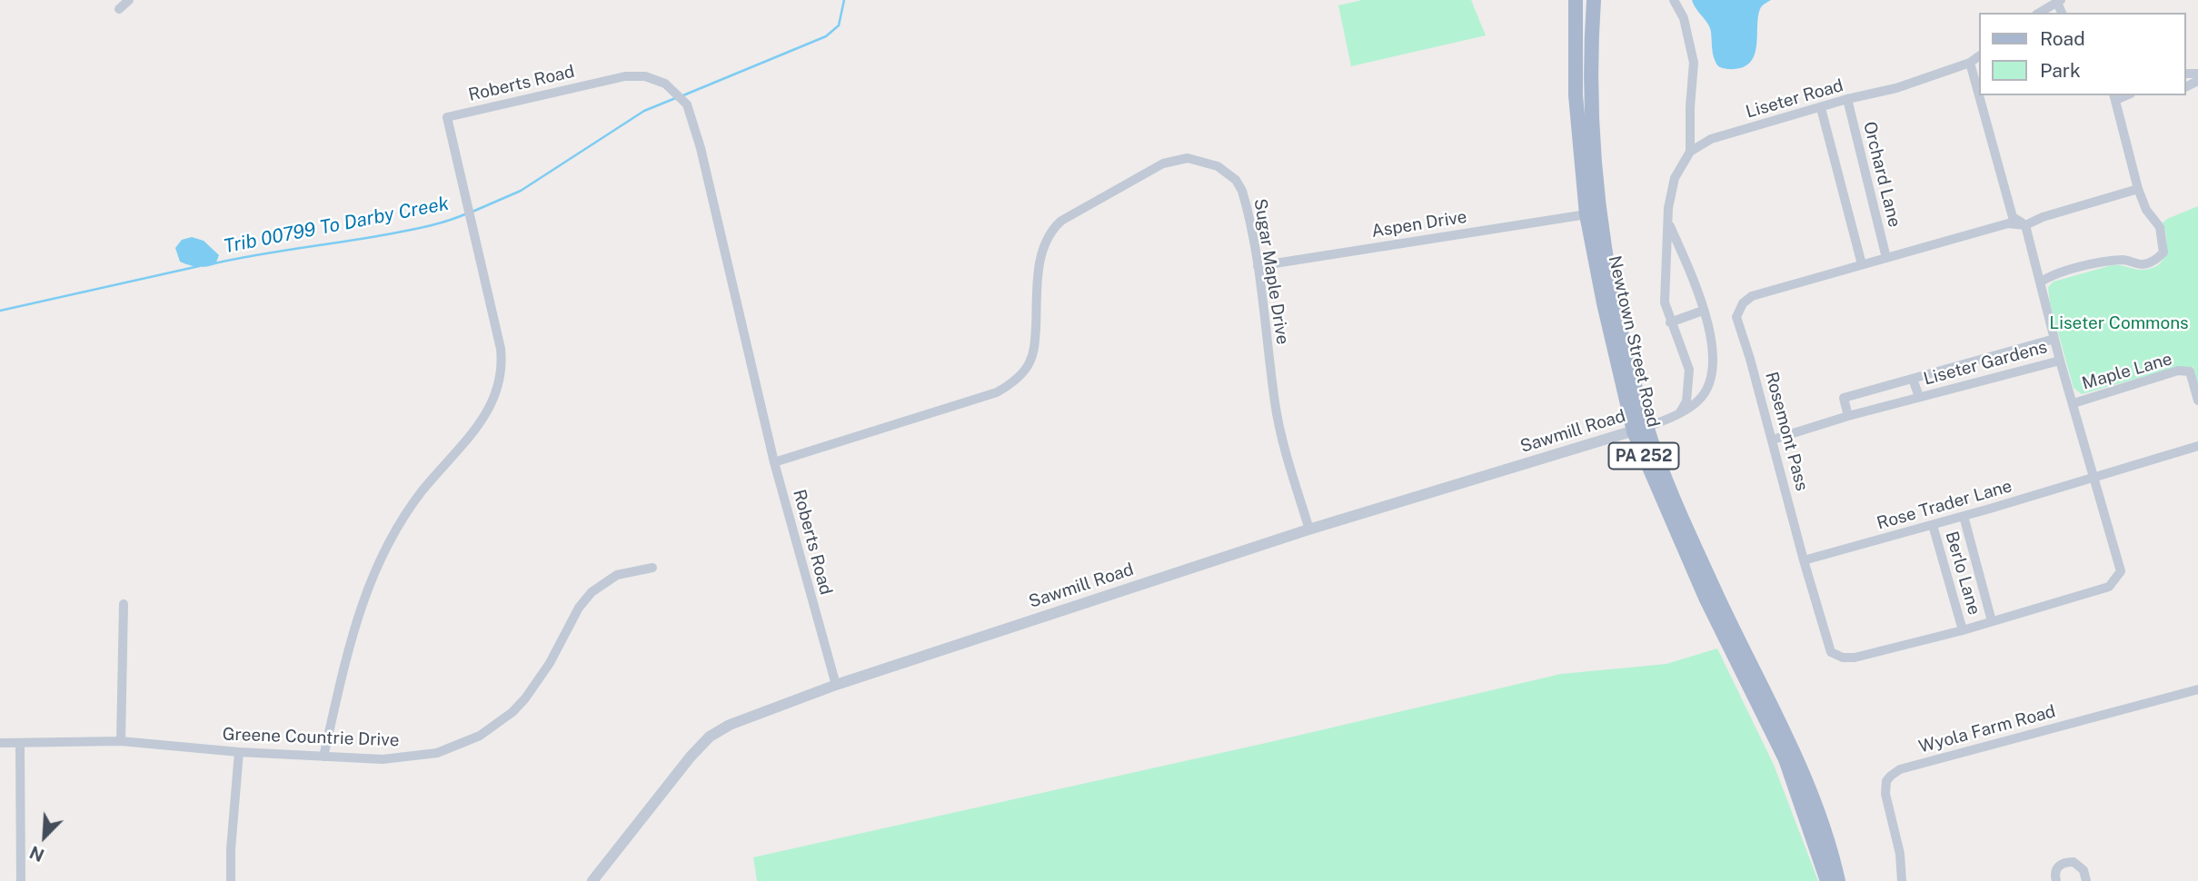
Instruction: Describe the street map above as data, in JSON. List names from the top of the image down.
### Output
{
  "streets": {
    "main road": ["Newtown Street Road", "PA 252"],
    "street": [
      "Roberts Road",
      "Liseter Road",
      "Orchard Lane",
      "Aspen Drive",
      "Sugar Maple Drive",
      "Liseter Gardens",
      "Maple Lane",
      "Sawmill Road",
      "Rosemont Pass",
      "Rose Trader Lane",
      "Berlo Lane",
      "Wyola Farm Road",
      "Greene Countrie Drive"
    ]
  },
  "crossings": [
    ["Roberts Road", "Sugar Maple Drive"],
    ["Roberts Road", "Sawmill Road"],
    ["Roberts Road", "Greene Countrie Drive"],
    ["Liseter Road", "Orchard Lane"],
    ["Orchard Lane", "Rosemont Pass"],
    ["Aspen Drive", "Sugar Maple Drive"],
    ["Aspen Drive", "Newtown Street Road"],
    ["Sugar Maple Drive", "Sawmill Road"],
    ["Newtown Street Road", "Sawmill Road"],
    ["Liseter Gardens", "Rosemont Pass"],
    ["Rosemont Pass", "Rose Trader Lane"],
    ["Rosemont Pass", "Berlo Lane"],
    ["Rose Trader Lane", "Berlo Lane"]
  ],
  "water": ["Trib 00799 To Darby Creek"],
  "parks": ["Liseter Commons"],
  "legend": ["Road", "Park"],
  "north": "bottom left"
}
